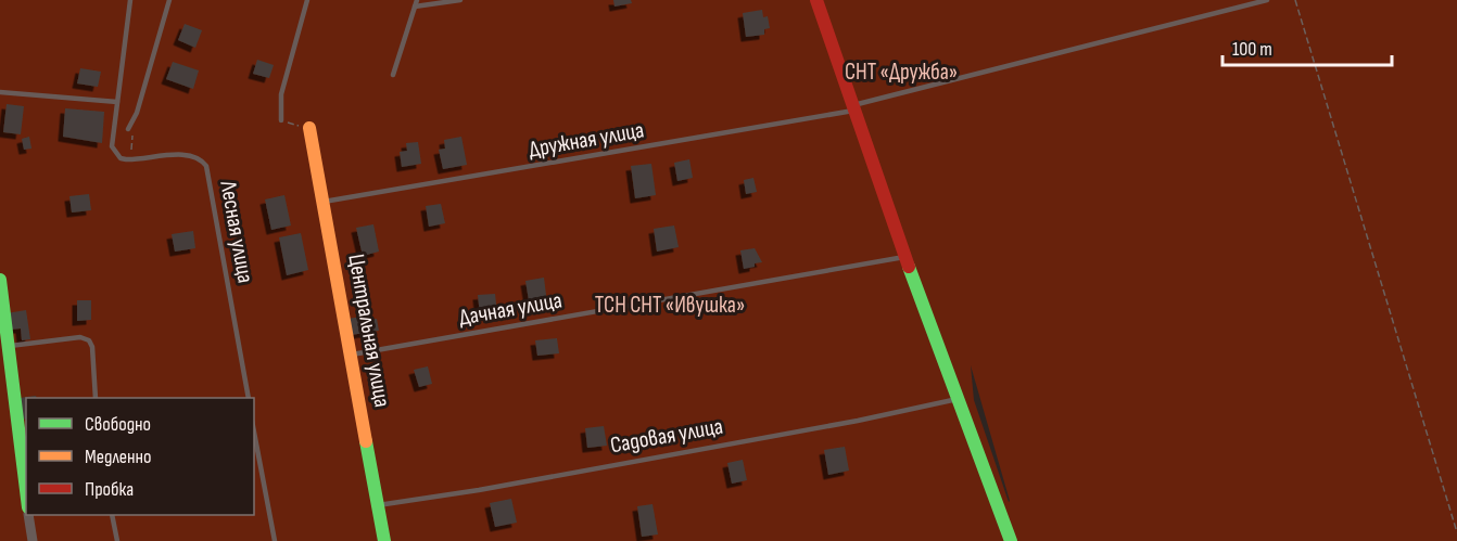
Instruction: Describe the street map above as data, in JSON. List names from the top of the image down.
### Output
{
  "streets": {
    "street": ["Центральная улица"],
    "lane": [
      "Дружная улица",
      "Лесная улица",
      "Дачная улица",
      "Садовая улица"
    ]
  },
  "crossings": [
    ["Дружная улица", "Центральная улица"],
    ["Дачная улица", "Центральная улица"],
    ["Центральная улица", "Садовая улица"]
  ],
  "parks": ["СНТ «Дружба»", "ТСН СНТ «Ивушка»"],
  "legend": ["Свободно", "Медленно", "Пробка"],
  "scale_bar": "100 m"
}
